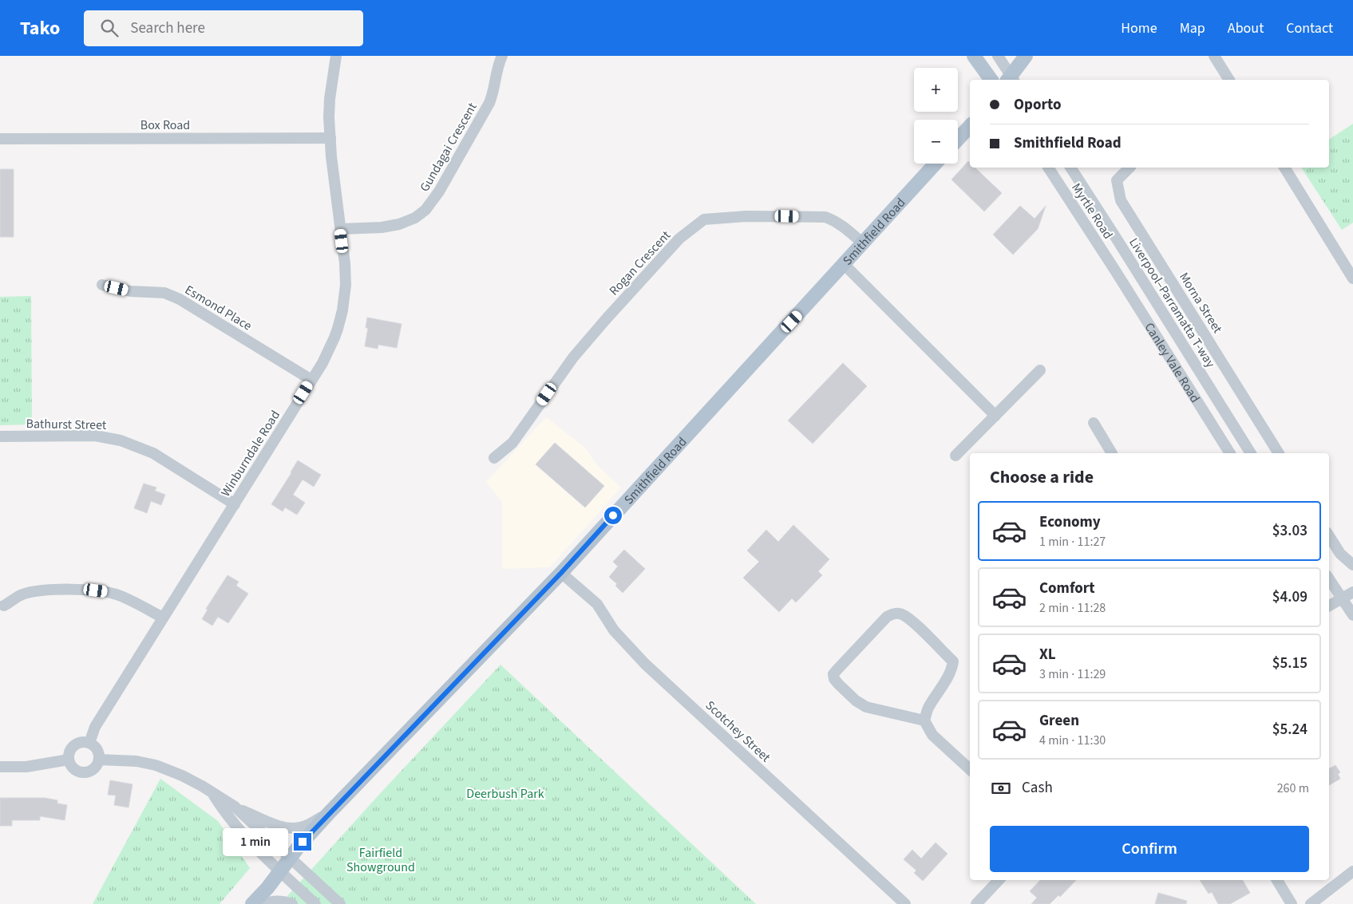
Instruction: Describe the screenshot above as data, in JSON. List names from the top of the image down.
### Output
{
  "streets": {
    "main road": ["Smithfield Road"],
    "street": [
      "Box Road",
      "Gundagai Crescent",
      "Myrtle Road",
      "Rogan Crescent",
      "Liverpool–Parramatta T-way",
      "Morna Street",
      "Esmond Place",
      "Canley Vale Road",
      "Bathurst Street",
      "Winburndale Road",
      "Scotchey Street"
    ]
  },
  "crossings": [
    ["Box Road", "Winburndale Road"],
    ["Gundagai Crescent", "Winburndale Road"],
    ["Myrtle Road", "Canley Vale Road"],
    ["Smithfield Road", "Rogan Crescent"],
    ["Smithfield Road", "Scotchey Street"],
    ["Esmond Place", "Winburndale Road"],
    ["Bathurst Street", "Winburndale Road"]
  ],
  "parks": ["Deerbush Park", "Fairfield Showground"],
  "page": {
    "header": "Tako",
    "search": "Search here",
    "nav": [
      "Home",
      "Map",
      "About",
      "Contact"
    ],
    "map_buttons": ["+", "−"],
    "banner": ["Oporto", "Smithfield Road"],
    "heading": "Choose a ride",
    "list": [
      {
        "name": "Economy",
        "note": "1 min · 11:27",
        "value": "$3.03"
      },
      {
        "name": "Comfort",
        "note": "2 min · 11:28",
        "value": "$4.09"
      },
      {
        "name": "XL",
        "note": "3 min · 11:29",
        "value": "$5.15"
      },
      {
        "name": "Green",
        "note": "4 min · 11:30",
        "value": "$5.24"
      }
    ],
    "pay": ["Cash", "260 m"],
    "buttons": "Confirm",
    "bubble": "1 min"
  }
}
